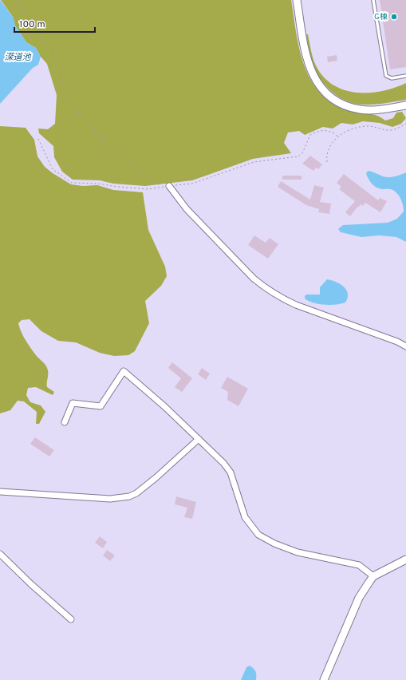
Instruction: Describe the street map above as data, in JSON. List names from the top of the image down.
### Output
{
  "water": ["深道池"],
  "places": ["G棟"],
  "scale_bar": "100 m"
}
